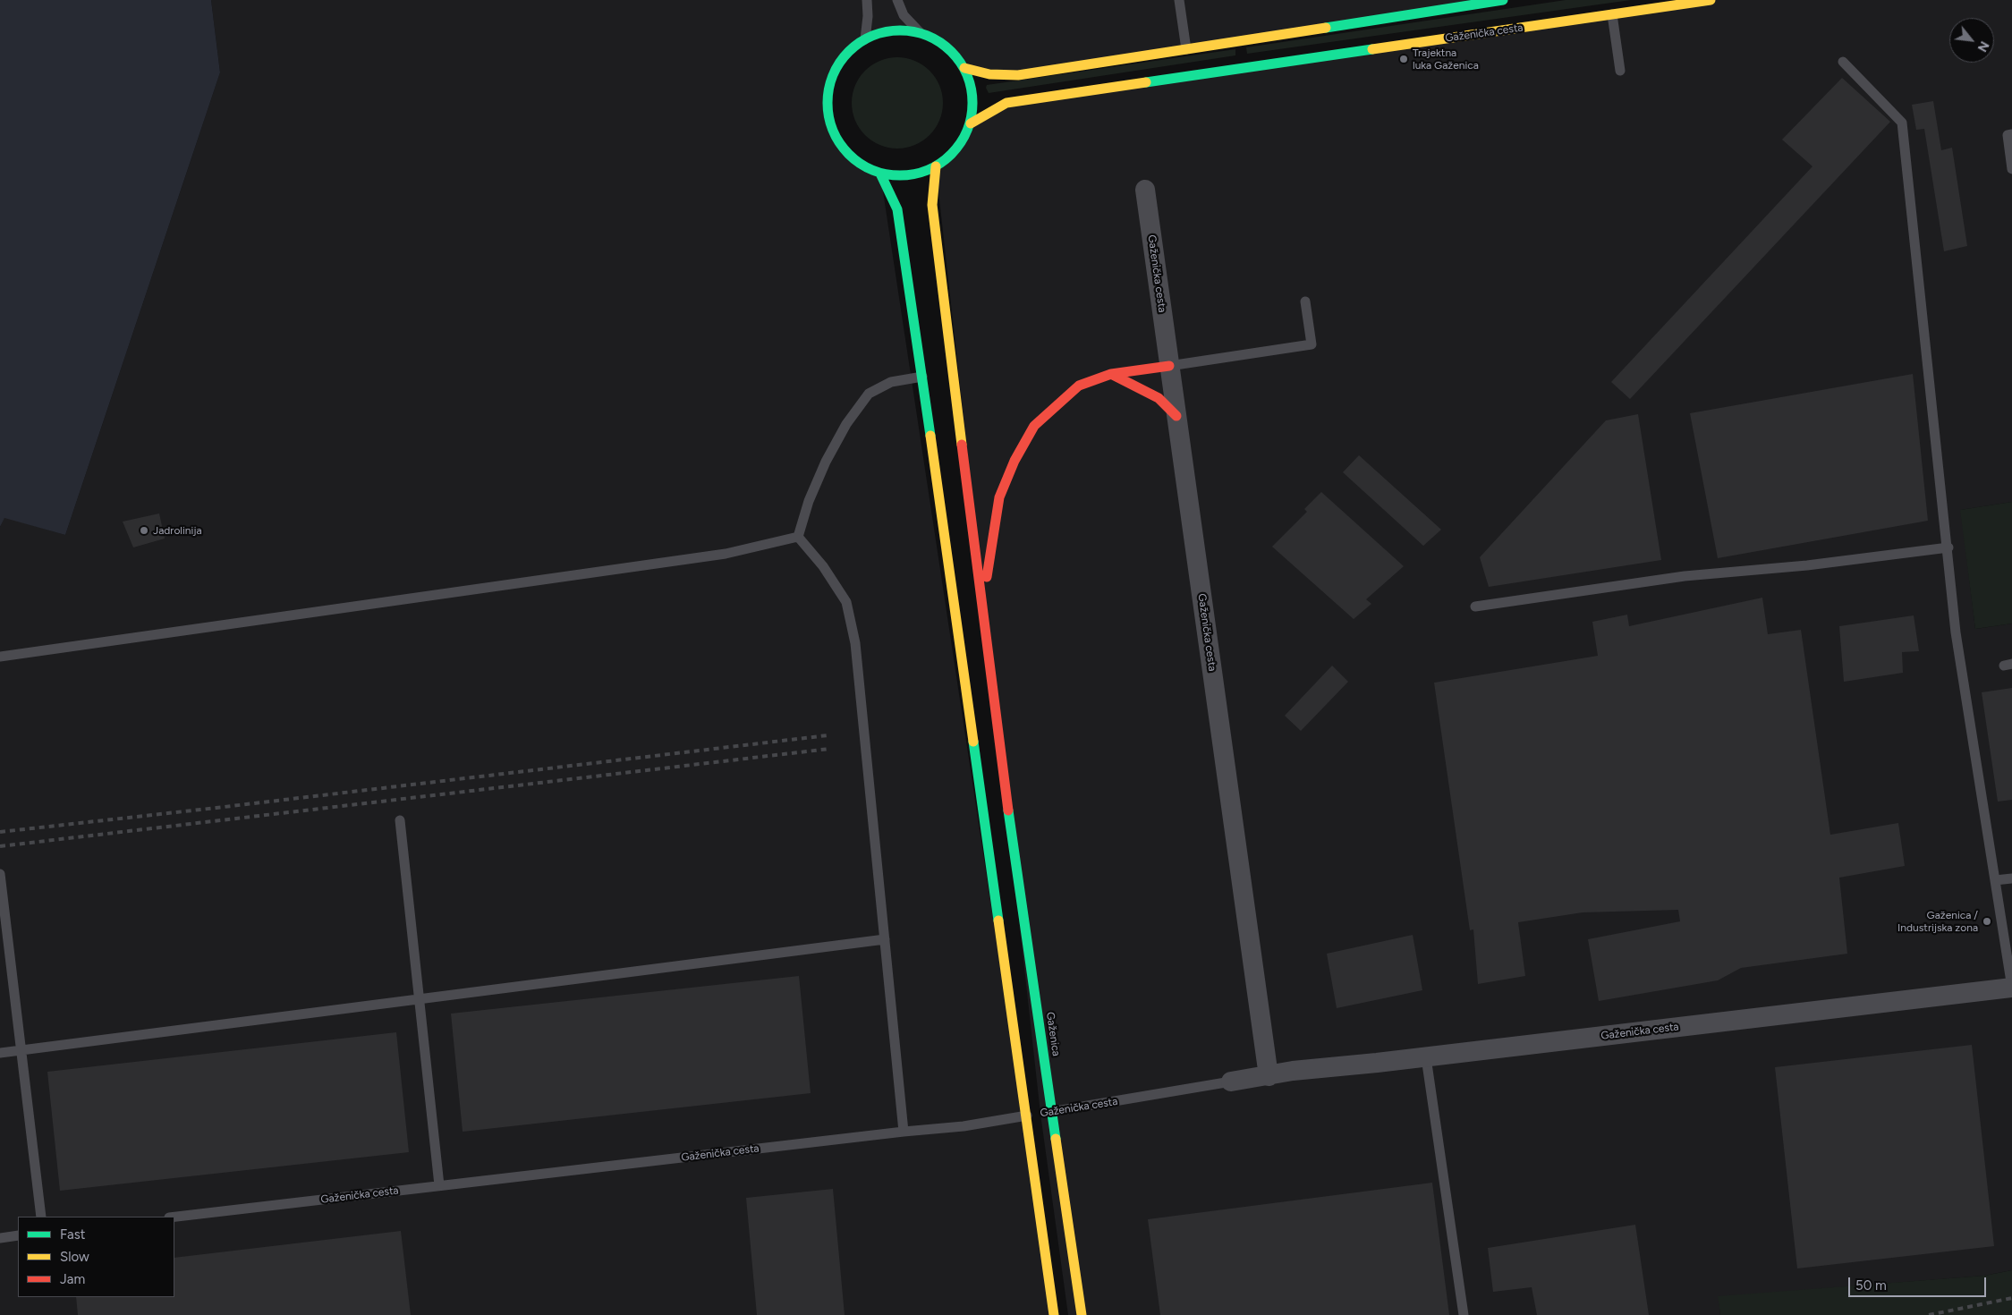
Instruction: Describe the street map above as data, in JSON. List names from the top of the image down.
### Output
{
  "streets": {
    "main road": ["Gaženička cesta", "Gaženica"]
  },
  "crossings": [
    ["Gaženička cesta", "Gaženica"]
  ],
  "places": ["Trajektna luka Gaženica", "Jadrolinija", "Gaženica / Industrijska zona"],
  "legend": ["Fast", "Slow", "Jam"],
  "scale_bar": "50 m",
  "north": "bottom right"
}
